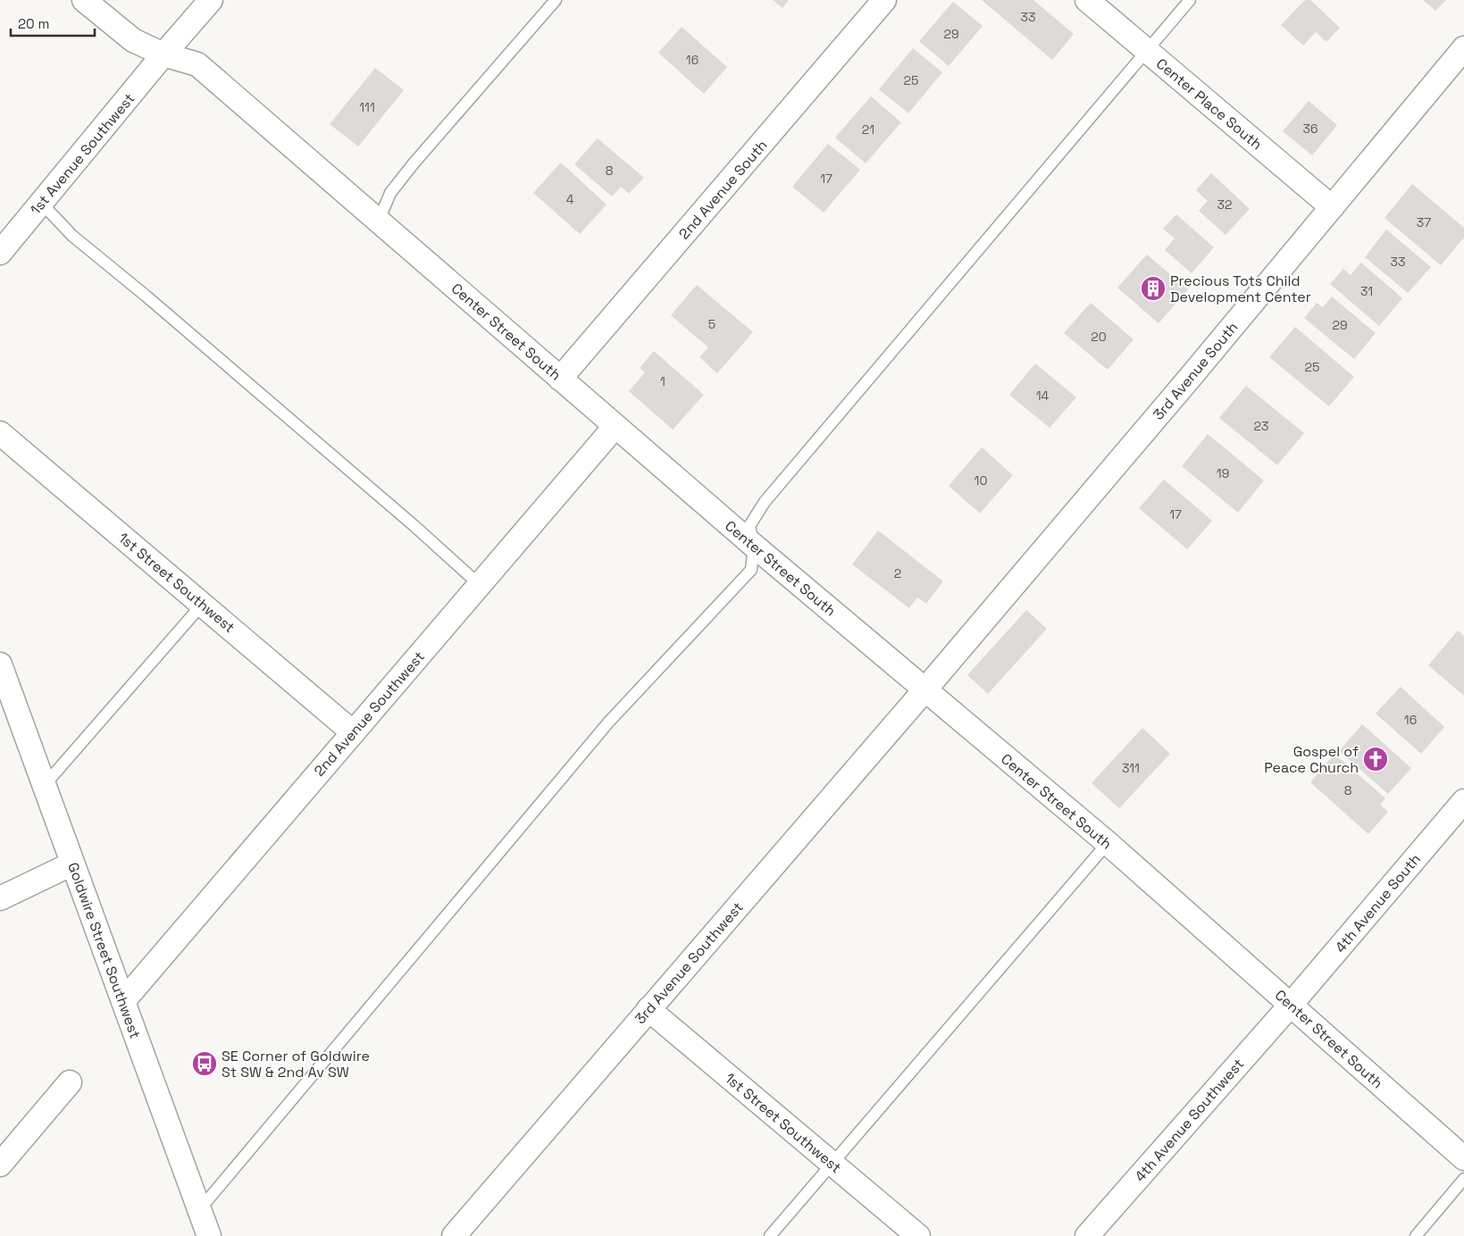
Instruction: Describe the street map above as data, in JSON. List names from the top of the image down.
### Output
{
  "streets": {
    "street": [
      "Center Place South",
      "1st Avenue Southwest",
      "2nd Avenue South",
      "Center Street South",
      "3rd Avenue South",
      "1st Street Southwest",
      "2nd Avenue Southwest",
      "4th Avenue South",
      "Goldwire Street Southwest",
      "3rd Avenue Southwest",
      "4th Avenue Southwest"
    ]
  },
  "crossings": [
    ["Center Place South", "3rd Avenue South"],
    ["1st Avenue Southwest", "Center Street South"],
    ["2nd Avenue South", "Center Street South"],
    ["Center Street South", "3rd Avenue South"],
    ["Center Street South", "2nd Avenue Southwest"],
    ["Center Street South", "4th Avenue South"],
    ["Center Street South", "3rd Avenue Southwest"],
    ["Center Street South", "4th Avenue Southwest"],
    ["3rd Avenue South", "3rd Avenue Southwest"],
    ["1st Street Southwest", "2nd Avenue Southwest"],
    ["1st Street Southwest", "3rd Avenue Southwest"],
    ["2nd Avenue Southwest", "Goldwire Street Southwest"],
    ["4th Avenue South", "4th Avenue Southwest"]
  ],
  "places": {
    "building": ["Precious Tots Child Development Center"],
    "church": ["Gospel of Peace Church"],
    "bus stop": ["SE Corner of Goldwire St SW & 2nd Av SW"]
  },
  "house_numbers": [
    "33",
    "29",
    "16",
    "25",
    "111",
    "36",
    "21",
    "8",
    "17",
    "4",
    "32",
    "37",
    "33",
    "31",
    "5",
    "29",
    "20",
    "25",
    "1",
    "14",
    "23",
    "19",
    "10",
    "17",
    "2",
    "16",
    "311",
    "8"
  ],
  "scale_bar": "20 m"
}
